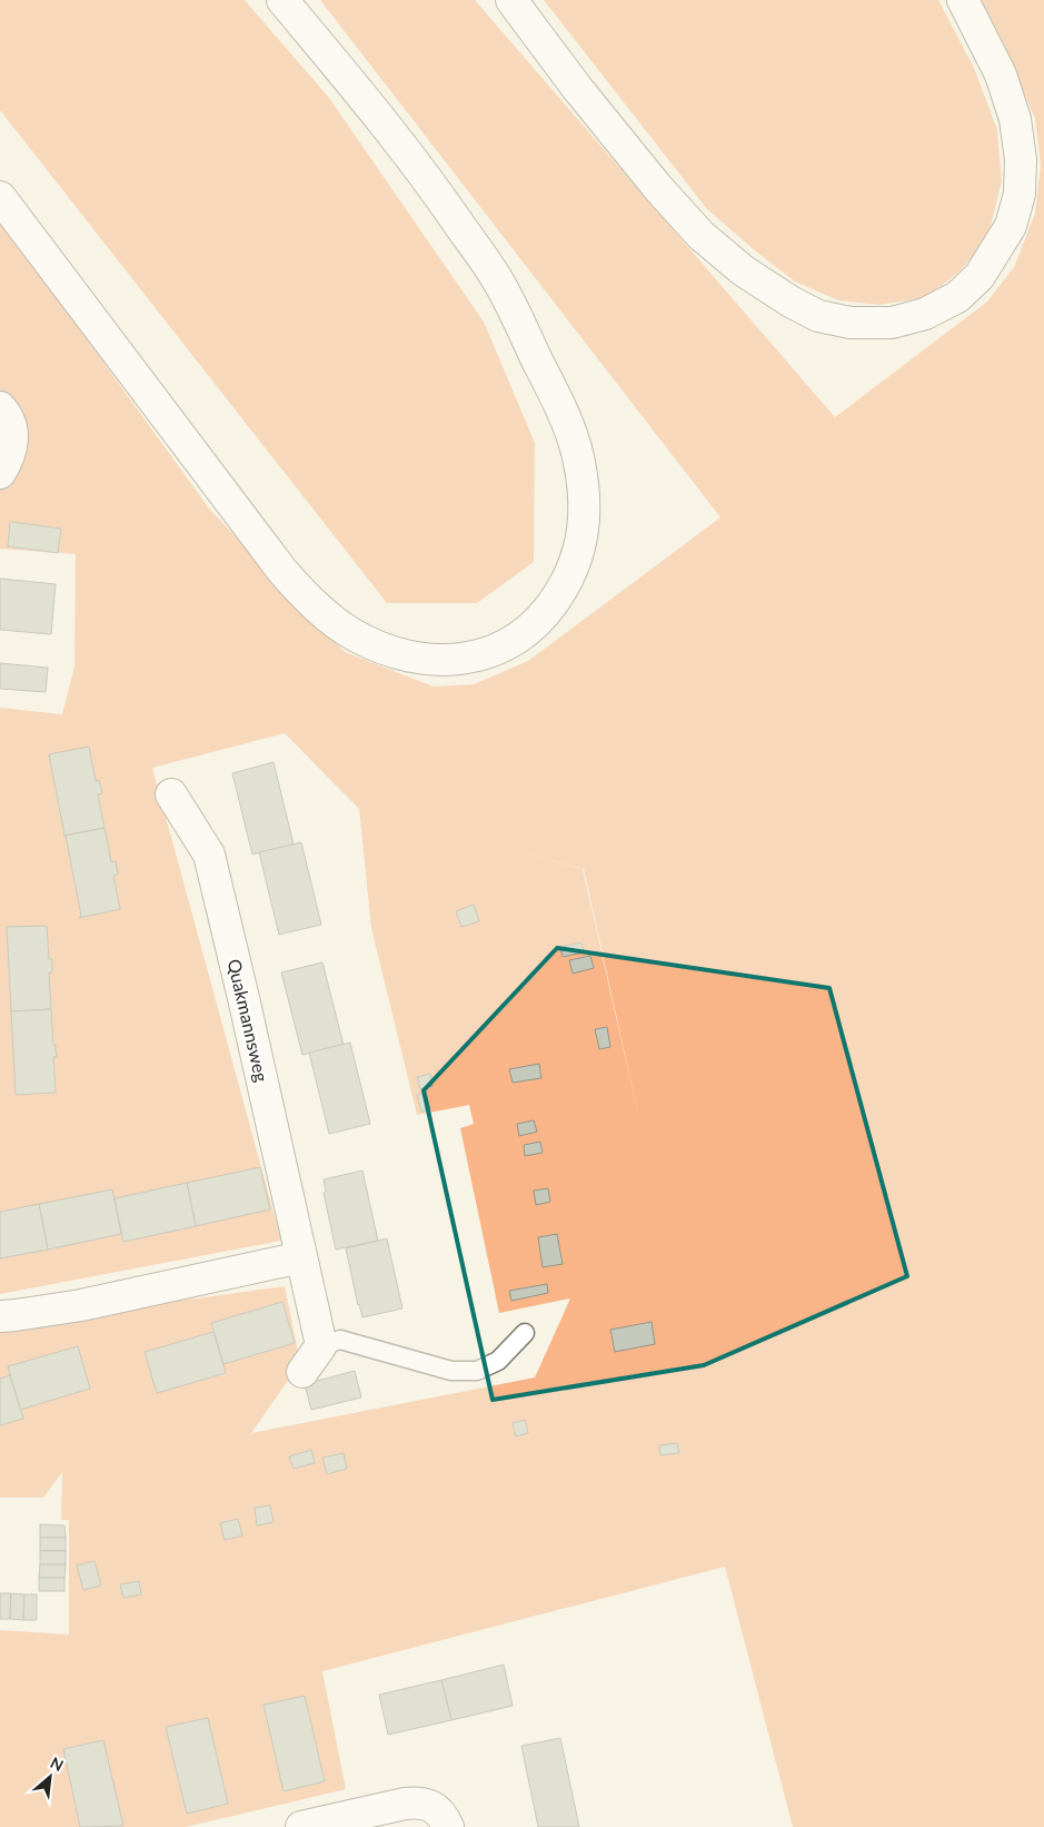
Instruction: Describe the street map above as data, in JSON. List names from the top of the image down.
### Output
{
  "streets": {
    "main road": ["Quakmannsweg"]
  },
  "north": "top right"
}
